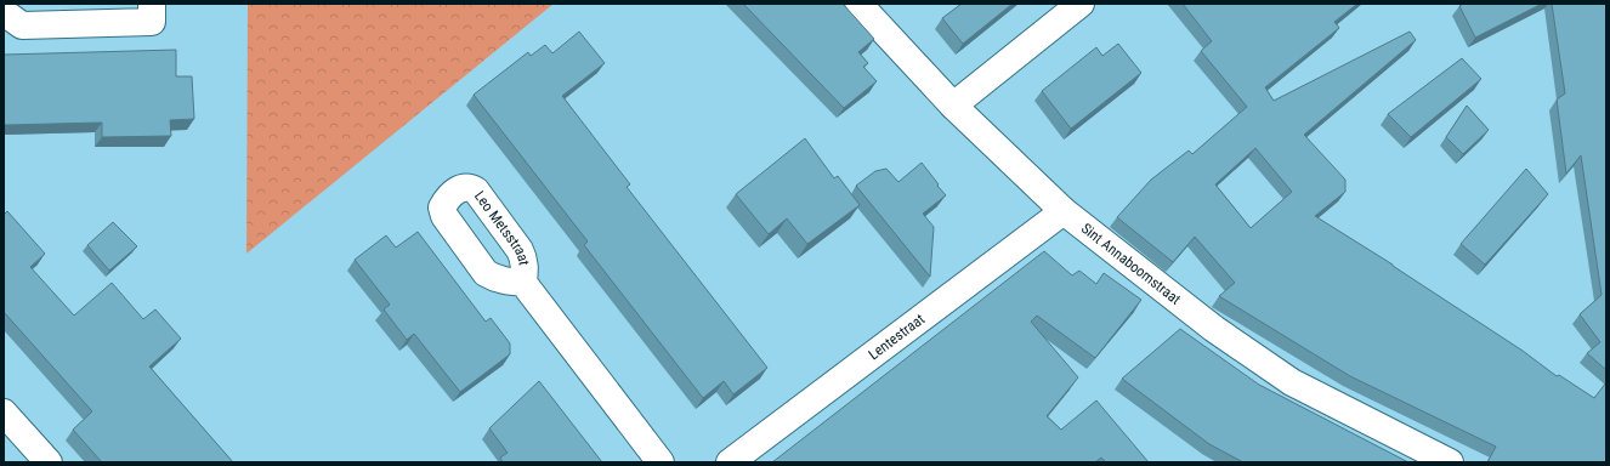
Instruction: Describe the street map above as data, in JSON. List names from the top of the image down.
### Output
{
  "streets": {
    "street": ["Leo Metsstraat", "Sint Annaboomstraat", "Lentestraat"]
  },
  "crossings": [
    ["Sint Annaboomstraat", "Lentestraat"]
  ]
}
